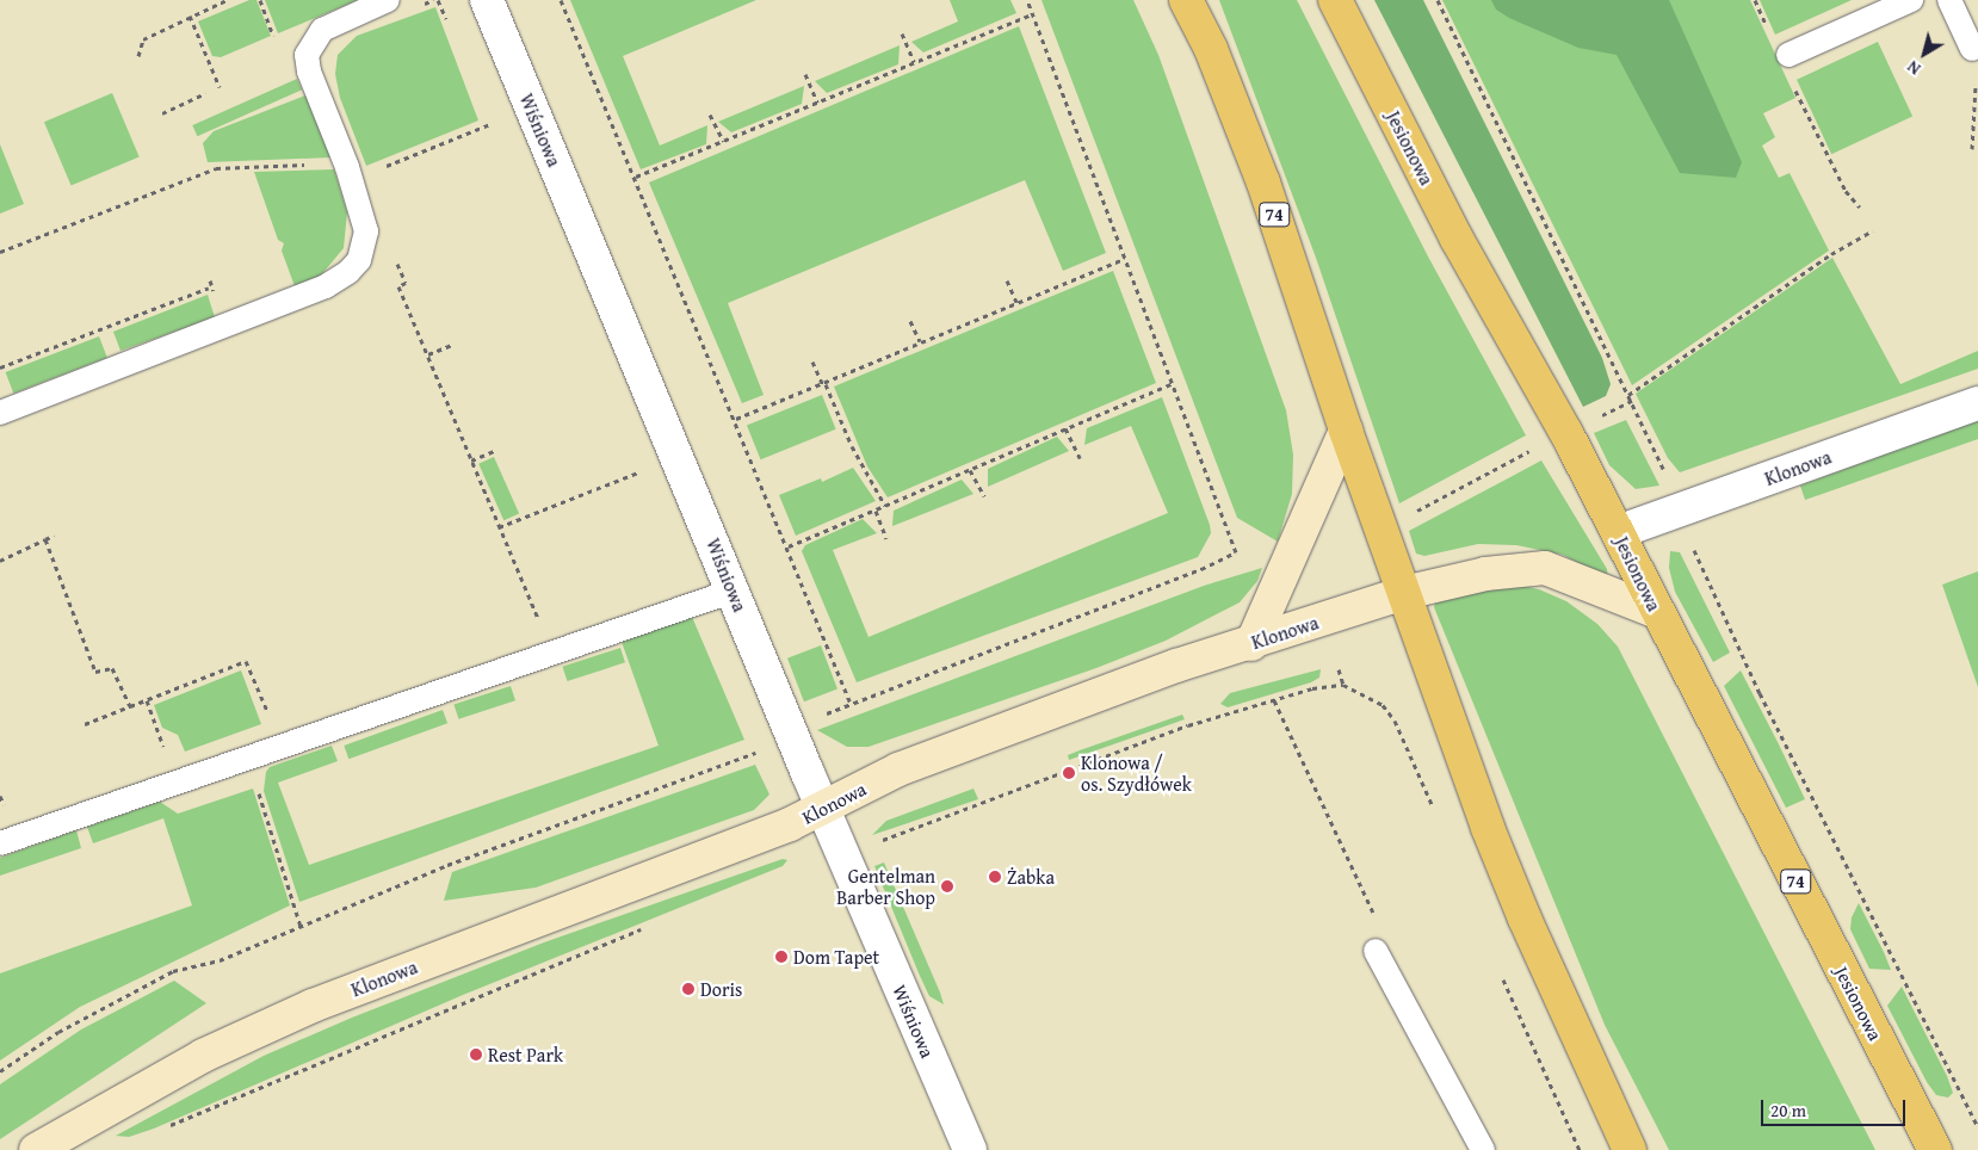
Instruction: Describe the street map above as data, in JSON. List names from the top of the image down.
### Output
{
  "streets": {
    "main road": ["Jesionowa", "74"],
    "street": ["Wiśniowa", "Klonowa"]
  },
  "crossings": [
    ["Wiśniowa", "Klonowa"],
    ["Jesionowa", "Klonowa"],
    ["74", "Klonowa"]
  ],
  "places": [
    "Klonowa / os. Szydłówek",
    "Żabka",
    "Gentelman Barber Shop",
    "Dom Tapet",
    "Doris",
    "Rest Park"
  ],
  "scale_bar": "20 m",
  "north": "bottom left"
}
